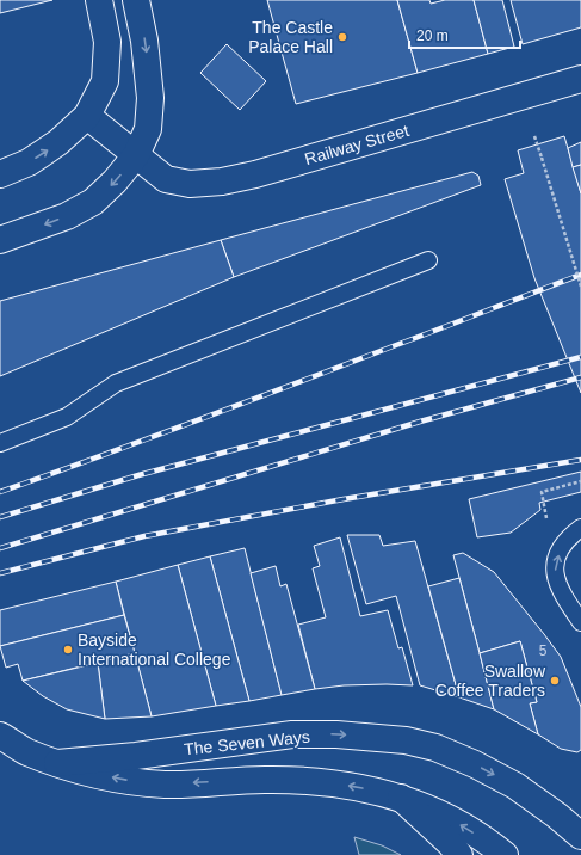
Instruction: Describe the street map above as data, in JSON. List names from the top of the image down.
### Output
{
  "streets": {
    "main road": ["Railway Street", "The Seven Ways"]
  },
  "places": ["The Castle Palace Hall", "Bayside International College", "Swallow Coffee Traders"],
  "house_numbers": ["5"],
  "scale_bar": "20 m"
}
